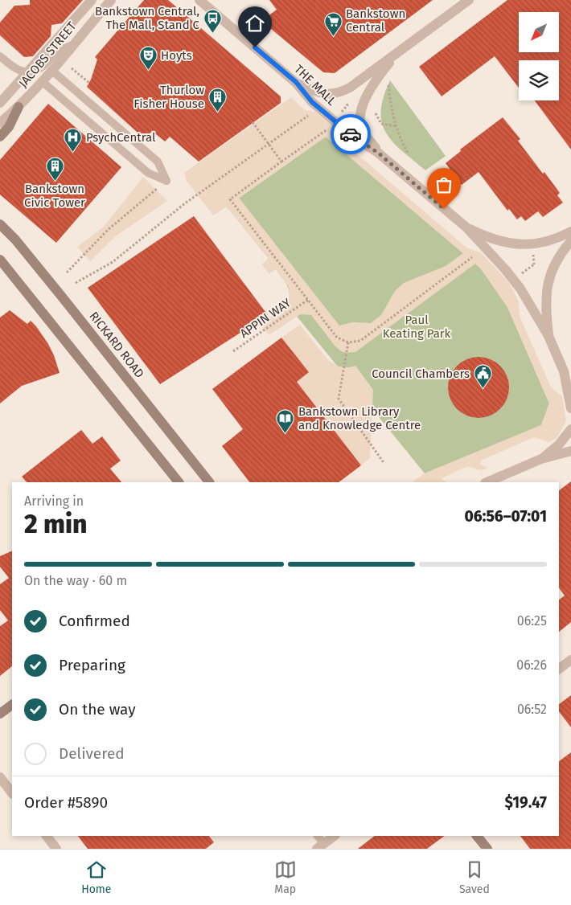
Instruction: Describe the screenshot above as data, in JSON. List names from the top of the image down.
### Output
{
  "streets": {
    "main road": ["RICKARD ROAD"],
    "street": ["JACOBS STREET", "THE MALL"],
    "path": ["APPIN WAY"]
  },
  "parks": ["Paul Keating Park"],
  "places": {
    "bus stop": ["Bankstown Central, The Mall, Stand C"],
    "supermarket": ["Bankstown Central"],
    "theatre": ["Hoyts"],
    "building": ["Thurlow Fisher House", "Bankstown Civic Tower"],
    "hospital": ["PsychCentral"],
    "public building": ["Council Chambers"],
    "library": ["Bankstown Library and Knowledge Centre"]
  },
  "north": "bottom left",
  "page": {
    "heading": ["2 min", "Arriving in", "06:56–07:01"],
    "panel": ["Order #5890", "$19.47"],
    "bar": "On the way · 60 m",
    "list": [
      ["Confirmed", "06:25"],
      ["Preparing", "06:26"],
      ["On the way", "06:52"],
      "Delivered"
    ],
    "tabs": ["Home", "Map", "Saved"]
  }
}
